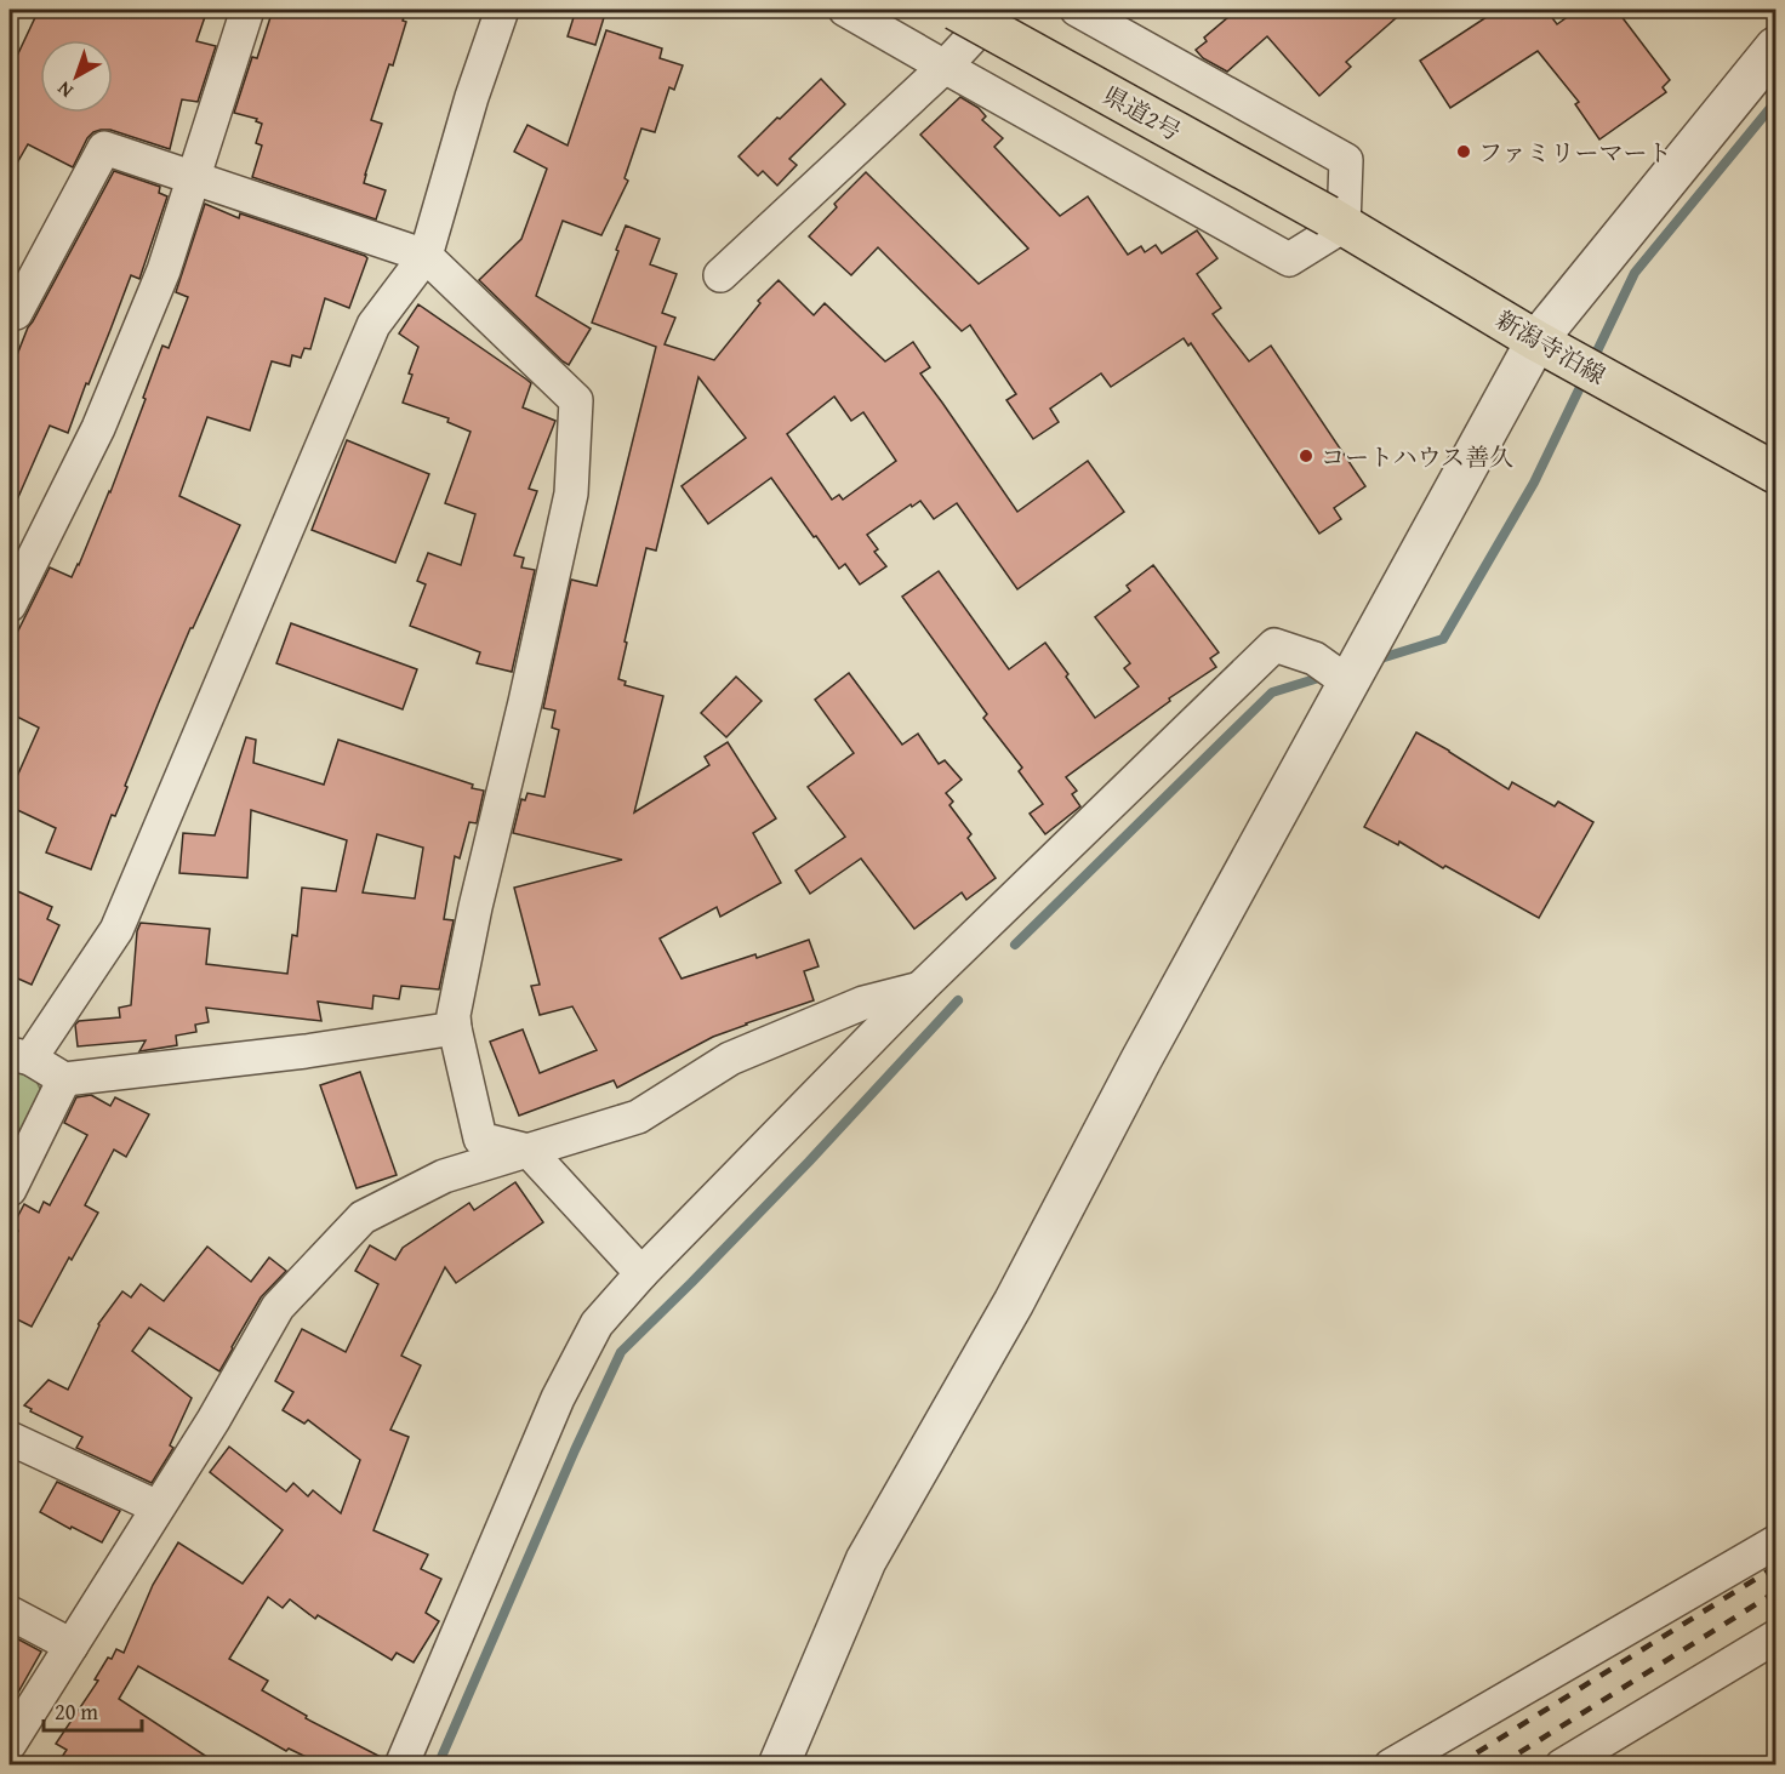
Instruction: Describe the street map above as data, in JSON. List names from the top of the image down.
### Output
{
  "streets": {
    "main road": ["県道2号", "新潟寺泊線"]
  },
  "crossings": [
    ["県道2号", "新潟寺泊線"]
  ],
  "places": ["ファミリーマート", "コートハウス善久"],
  "scale_bar": "20 m",
  "north": "bottom left"
}
